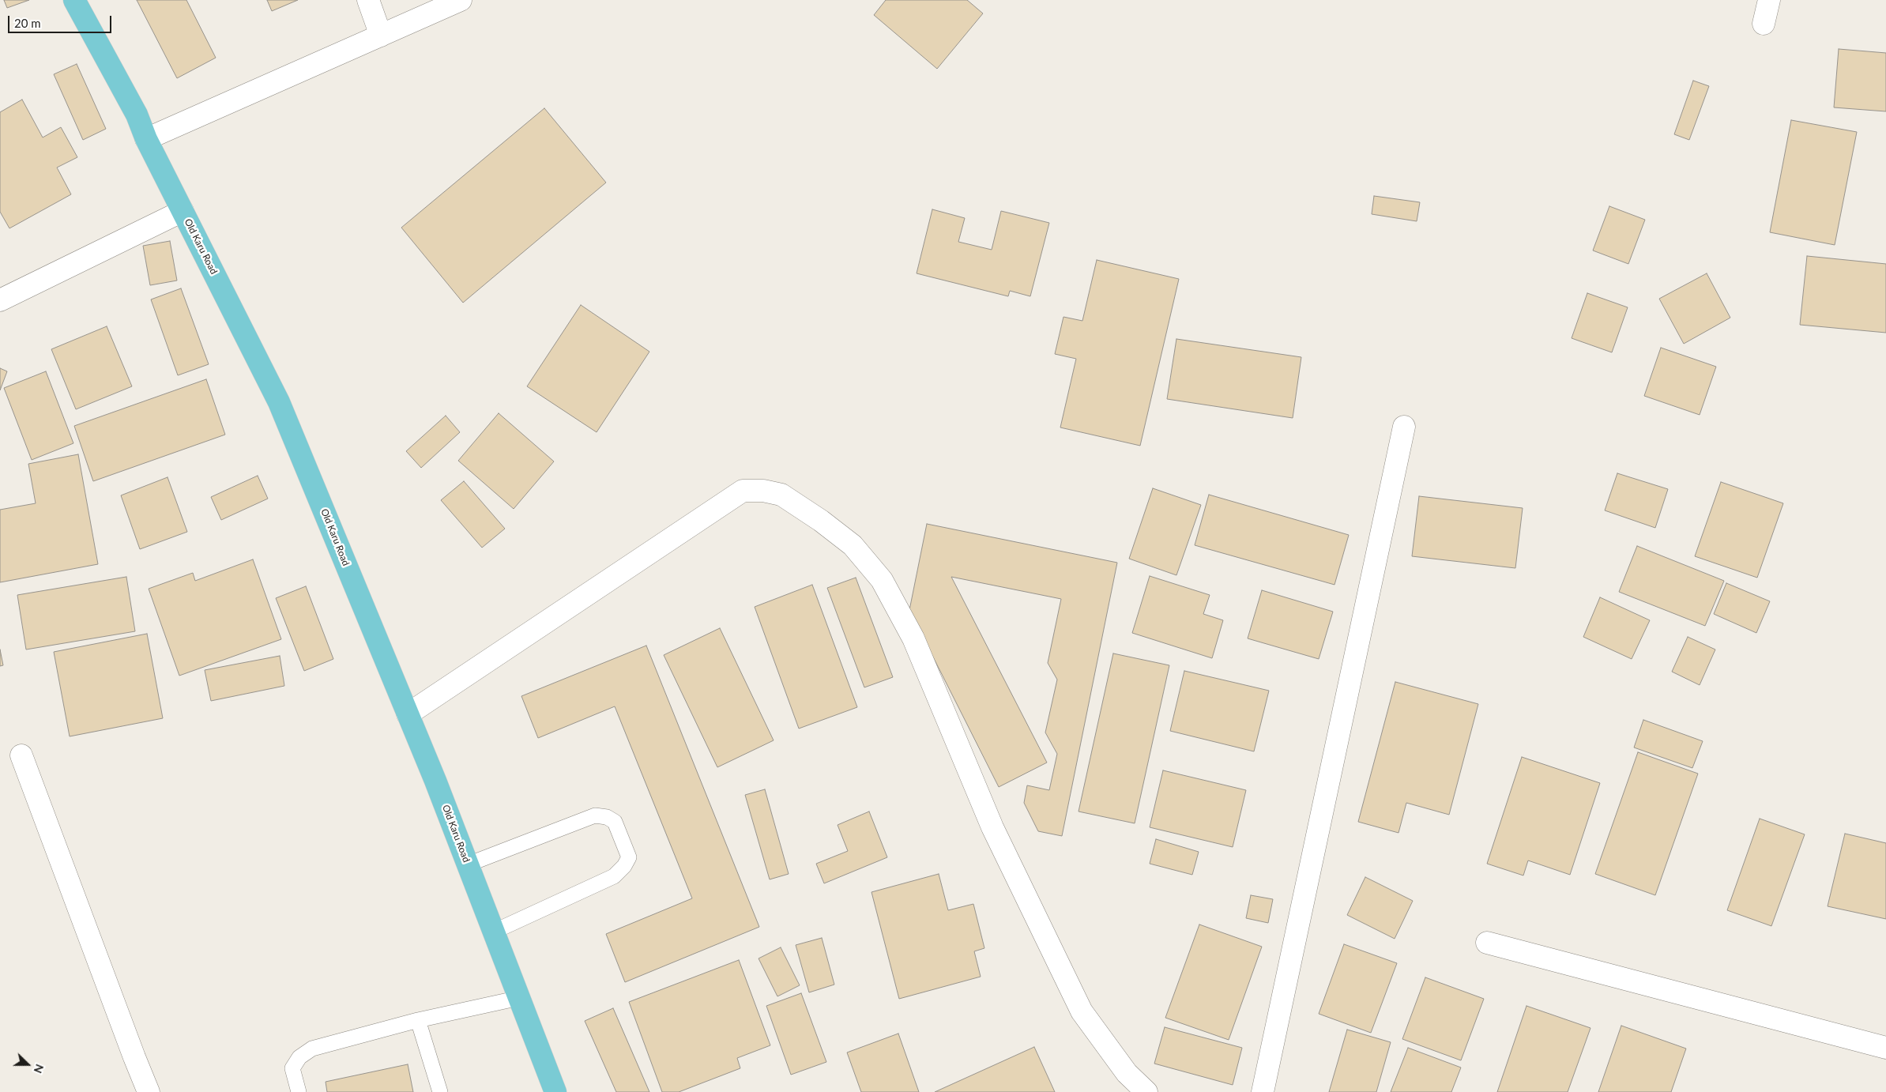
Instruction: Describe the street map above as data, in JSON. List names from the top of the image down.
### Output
{
  "streets": {
    "main road": ["Old Karu Road"]
  },
  "scale_bar": "20 m",
  "north": "right"
}
